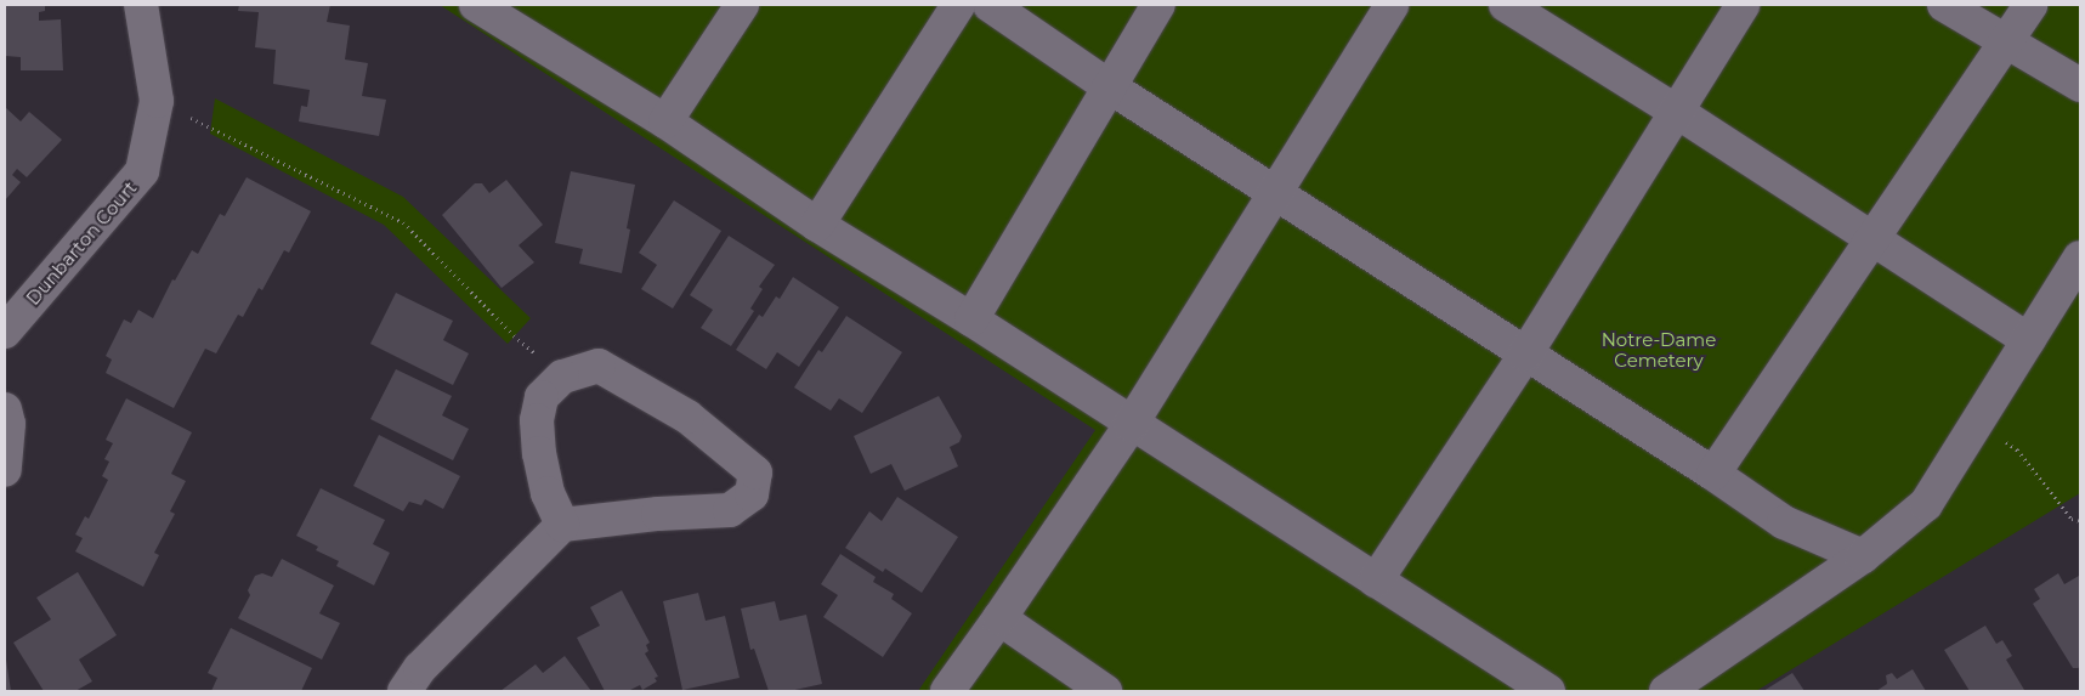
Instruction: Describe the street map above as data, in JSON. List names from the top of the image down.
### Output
{
  "streets": {
    "street": ["Dunbarton Court"]
  },
  "parks": ["Notre-Dame Cemetery"]
}
